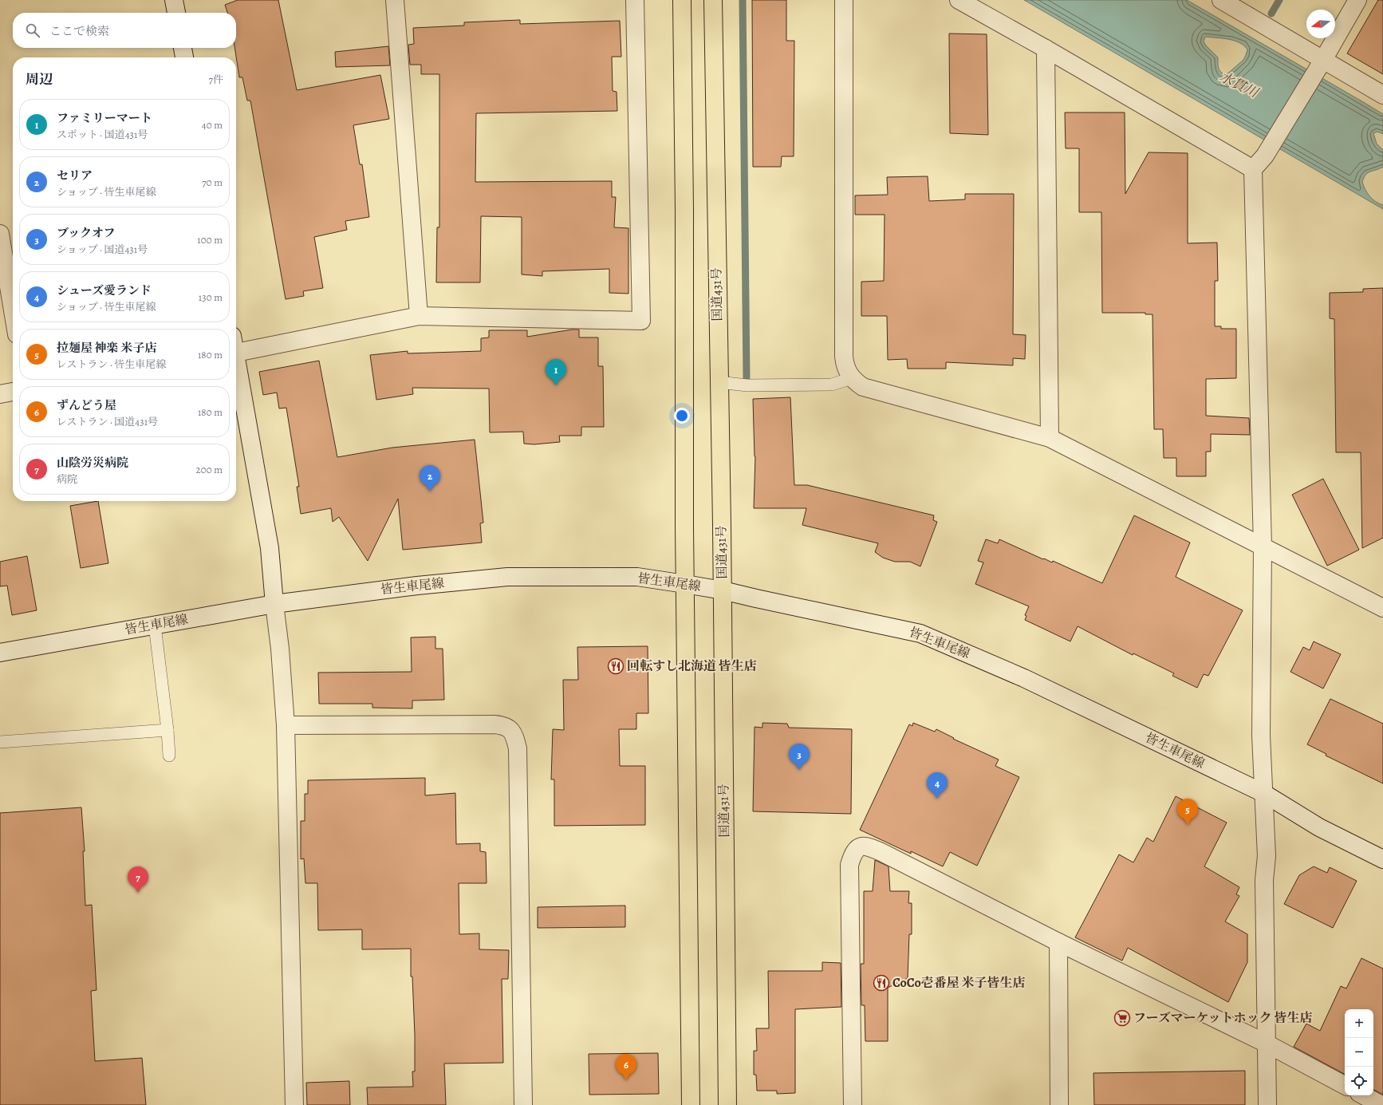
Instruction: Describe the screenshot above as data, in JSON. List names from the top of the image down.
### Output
{
  "streets": {
    "highway": ["国道431号"],
    "street": ["皆生車尾線"]
  },
  "crossings": [
    ["国道431号", "皆生車尾線"]
  ],
  "water": ["水貫川"],
  "places": {
    "restaurant": ["回転すし北海道 皆生店", "CoCo壱番屋 米子皆生店"],
    "supermarket": ["フーズマーケットホック 皆生店"]
  },
  "north": "left",
  "page": {
    "search": "ここで検索",
    "heading": ["周辺", "7件"],
    "list": [
      {
        "mark": "1",
        "name": "ファミリーマート",
        "note": "スポット · 国道431号",
        "value": "40 m"
      },
      {
        "mark": "2",
        "name": "セリア",
        "note": "ショップ · 皆生車尾線",
        "value": "70 m"
      },
      {
        "mark": "3",
        "name": "ブックオフ",
        "note": "ショップ · 国道431号",
        "value": "100 m"
      },
      {
        "mark": "4",
        "name": "シューズ愛ランド",
        "note": "ショップ · 皆生車尾線",
        "value": "130 m"
      },
      {
        "mark": "5",
        "name": "拉麺屋 神楽 米子店",
        "note": "レストラン · 皆生車尾線",
        "value": "180 m"
      },
      {
        "mark": "6",
        "name": "ずんどう屋",
        "note": "レストラン · 国道431号",
        "value": "180 m"
      },
      {
        "mark": "7",
        "name": "山陰労災病院",
        "note": "病院",
        "value": "200 m"
      }
    ],
    "pins": [
      "1",
      "2",
      "3",
      "4",
      "5",
      "7",
      "6"
    ],
    "map_buttons": ["+", "−"]
  }
}
